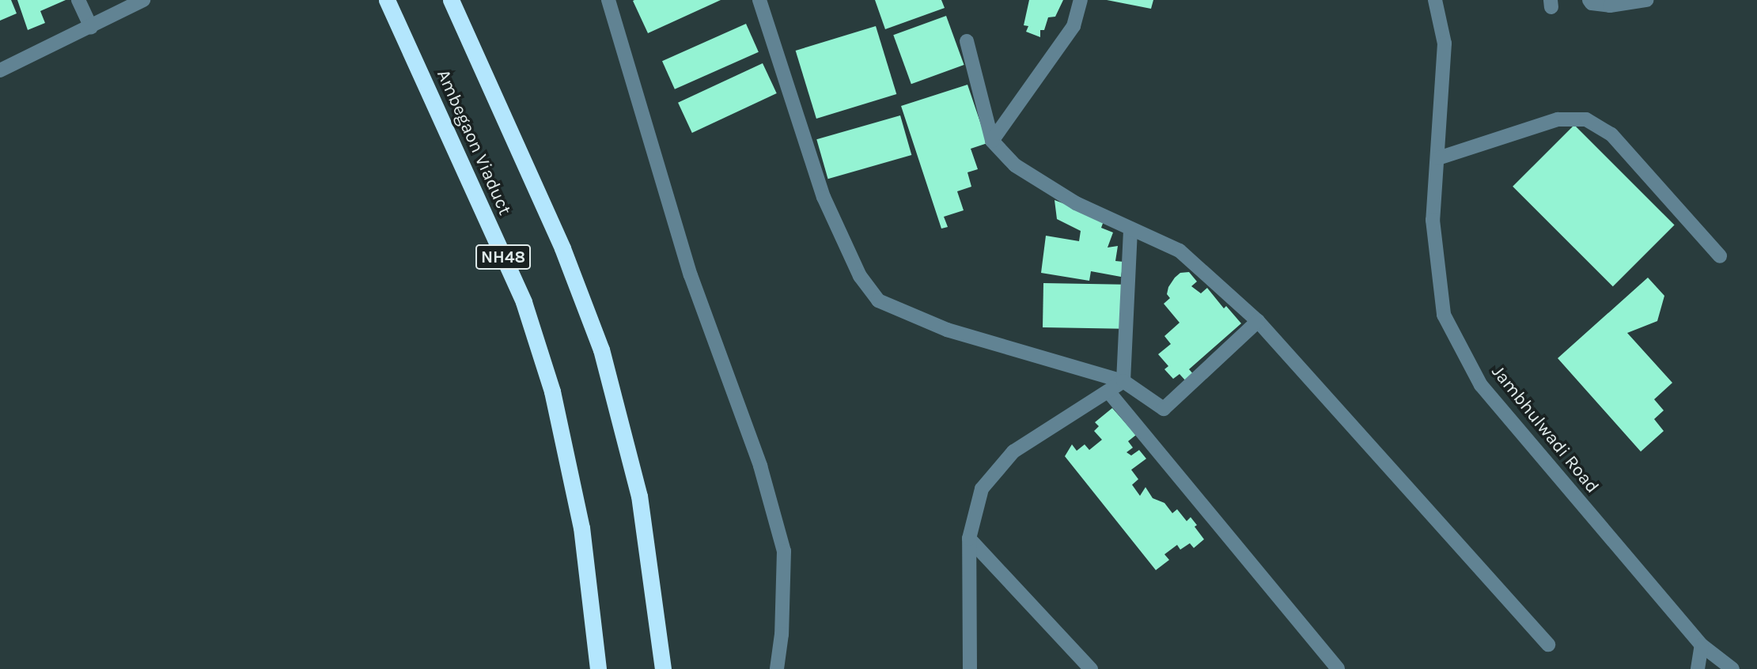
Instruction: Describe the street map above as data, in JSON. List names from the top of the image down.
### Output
{
  "streets": {
    "highway": ["Ambegaon Viaduct", "NH48"],
    "street": ["Jambhulwadi Road"]
  }
}
